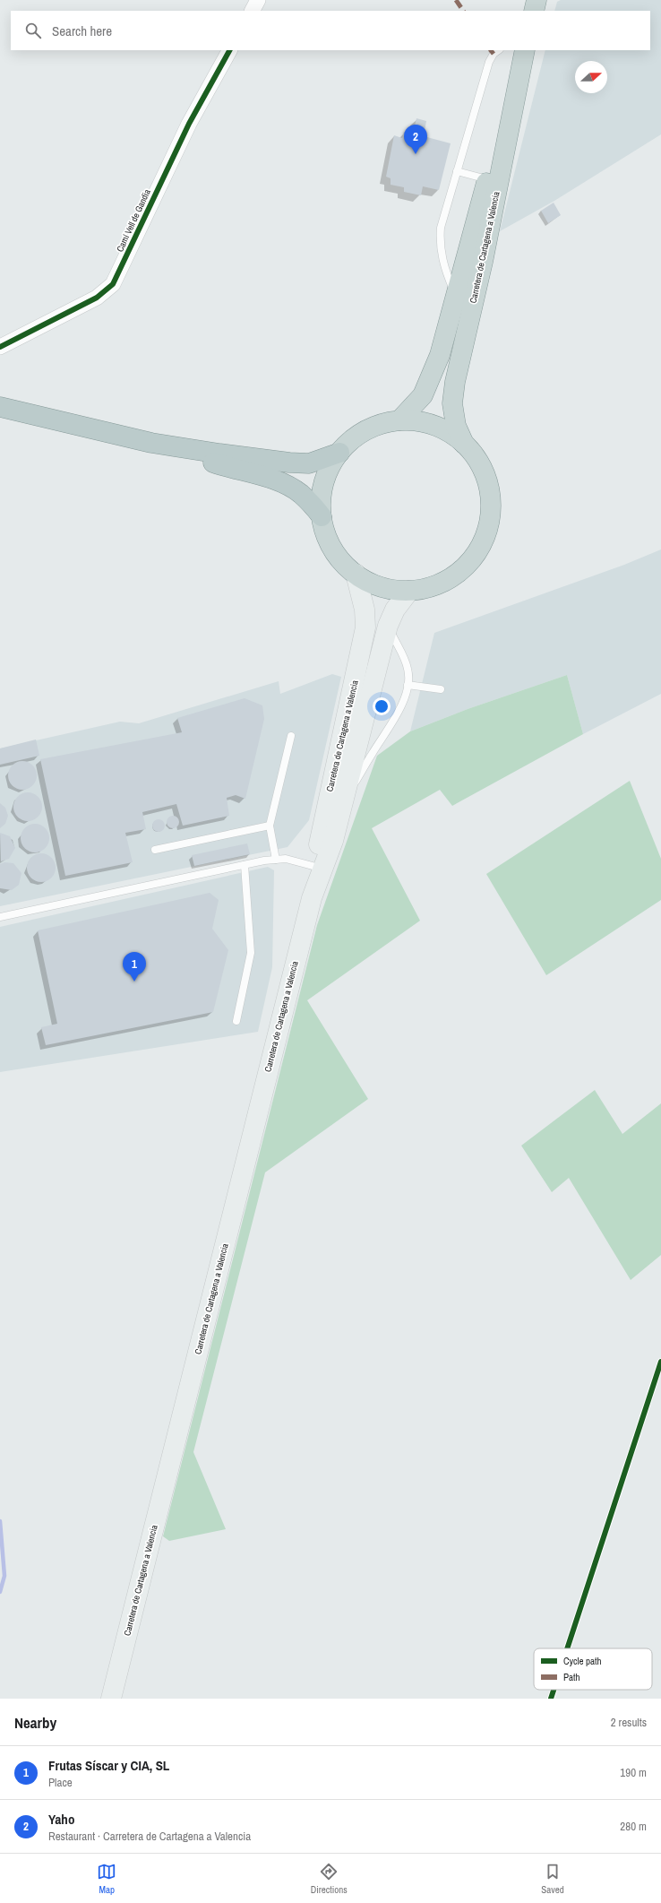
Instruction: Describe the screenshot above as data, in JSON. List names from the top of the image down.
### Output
{
  "streets": {
    "highway": ["Carretera de Cartagena a Valencia"],
    "street": ["Camí Vell de Gandia"]
  },
  "legend": ["Cycle path", "Path"],
  "north": "right",
  "page": {
    "search": "Search here",
    "pins": ["2", "1"],
    "heading": ["Nearby", "2 results"],
    "list": [
      {
        "mark": "1",
        "name": "Frutas Síscar y CIA, SL",
        "note": "Place",
        "value": "190 m"
      },
      {
        "mark": "2",
        "name": "Yaho",
        "note": "Restaurant · Carretera de Cartagena a Valencia",
        "value": "280 m"
      }
    ],
    "nav": ["Map", "Directions", "Saved"]
  }
}
